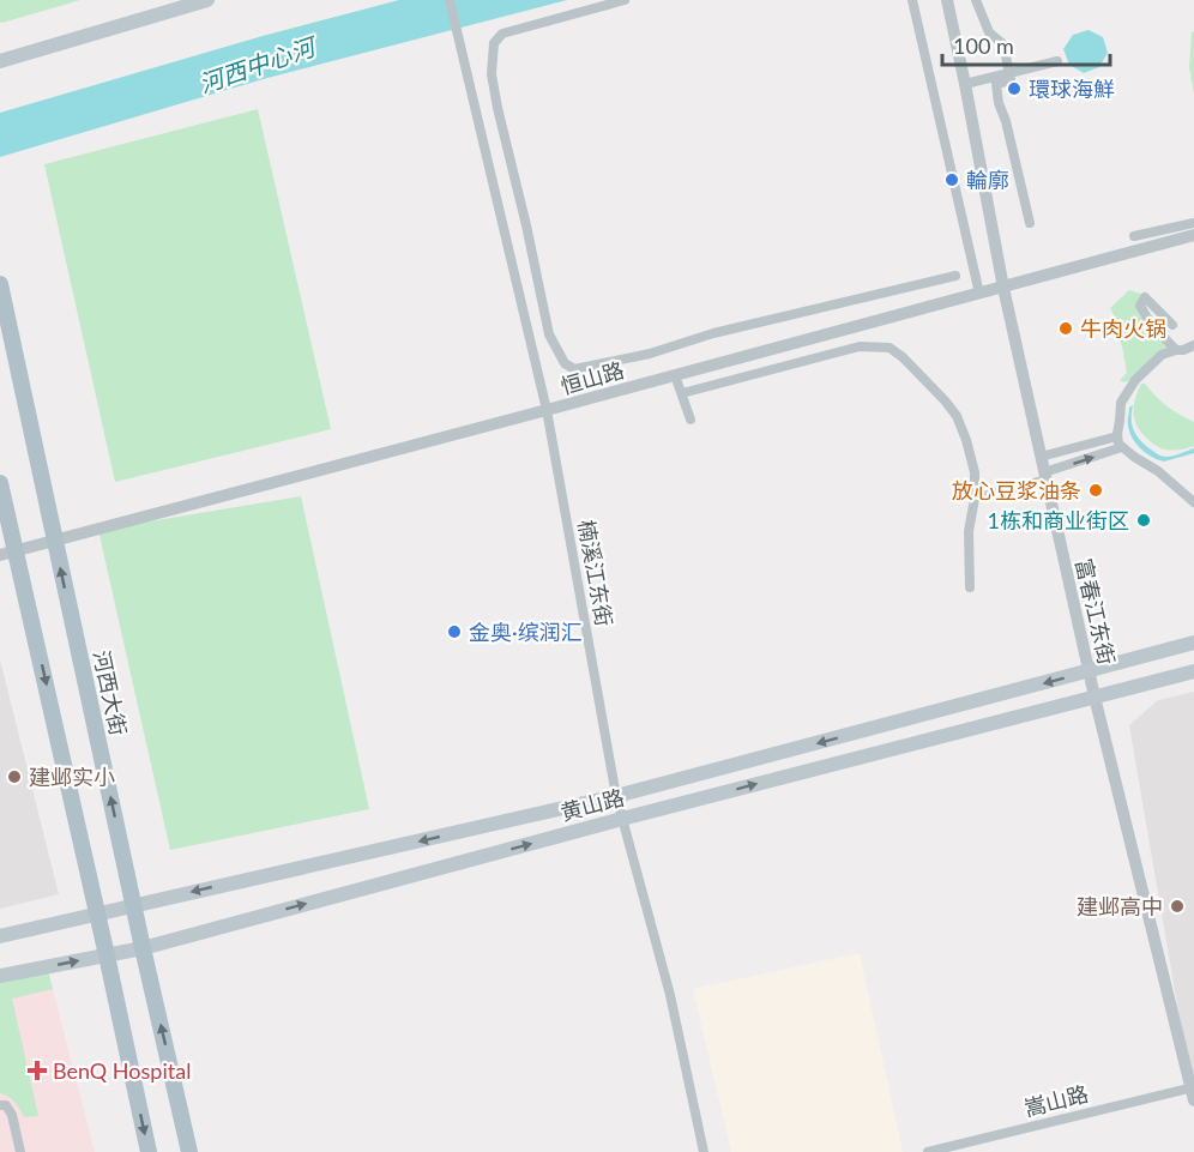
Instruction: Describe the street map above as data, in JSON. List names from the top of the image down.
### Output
{
  "streets": {
    "main road": ["河西大街", "黄山路"],
    "street": [
      "恒山路",
      "楠溪江东街",
      "富春江东街",
      "嵩山路"
    ]
  },
  "crossings": [
    ["恒山路", "楠溪江东街"],
    ["恒山路", "富春江东街"],
    ["恒山路", "河西大街"],
    ["楠溪江东街", "黄山路"],
    ["富春江东街", "黄山路"],
    ["富春江东街", "嵩山路"],
    ["河西大街", "黄山路"]
  ],
  "water": ["河西中心河"],
  "places": {
    "other": [
      "環球海鮮",
      "輪廓",
      "牛肉火锅",
      "放心豆浆油条",
      "1栋和商业街区",
      "金奥·缤润汇",
      "建邺实小",
      "建邺高中"
    ],
    "health": ["BenQ Hospital"]
  },
  "scale_bar": "100 m"
}
